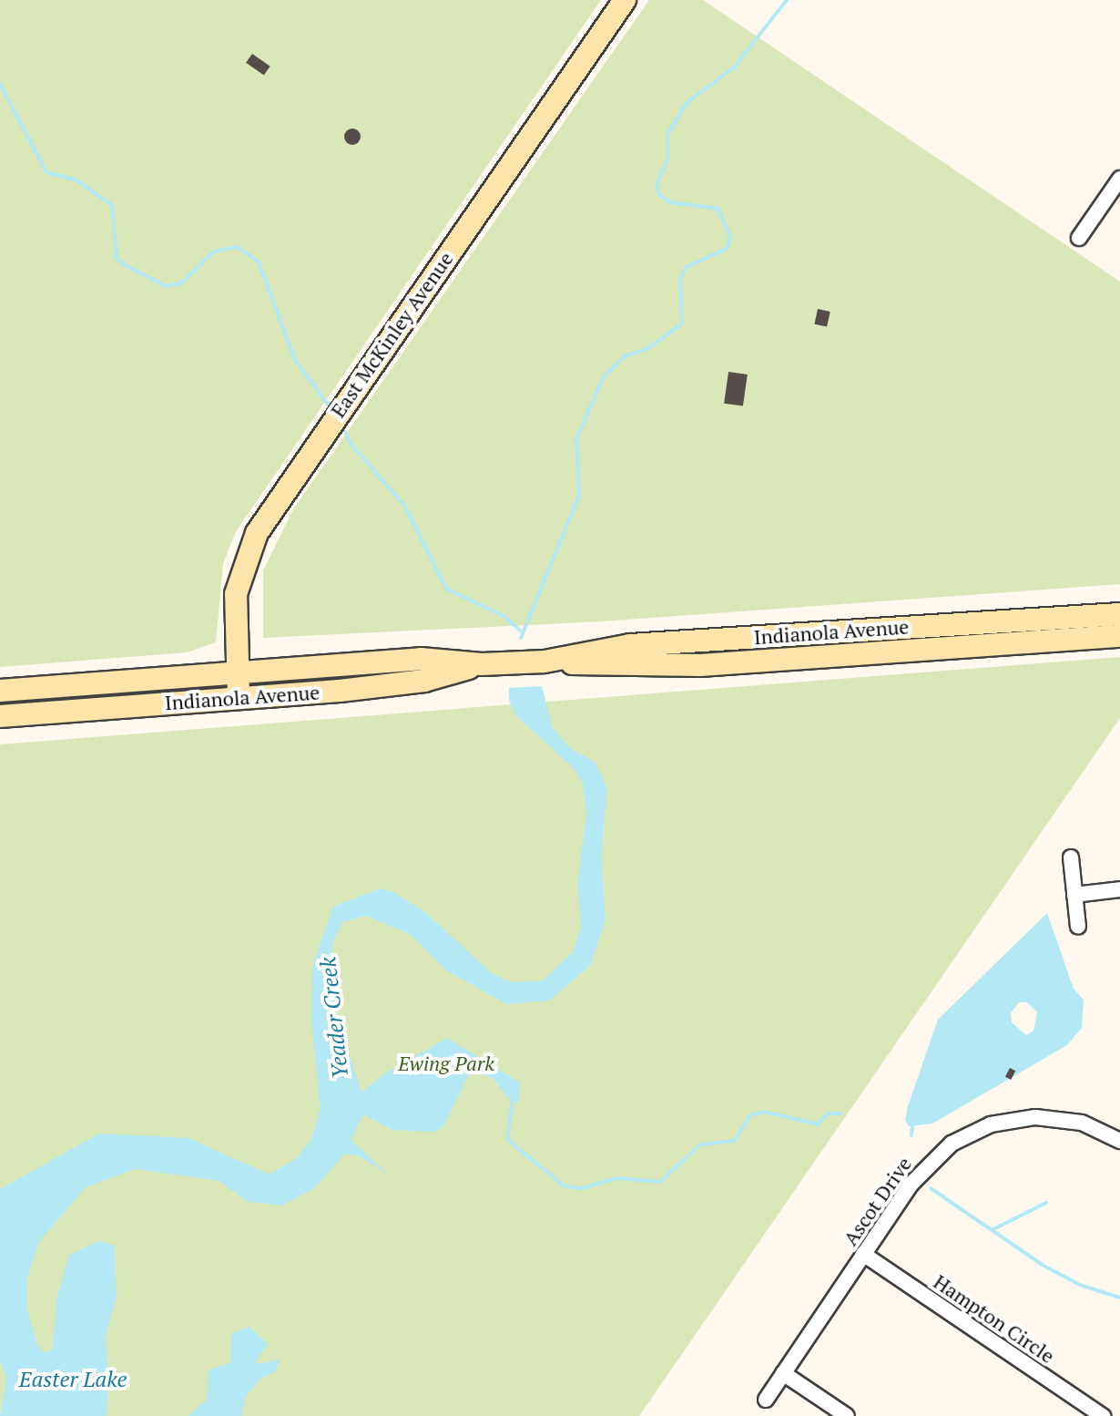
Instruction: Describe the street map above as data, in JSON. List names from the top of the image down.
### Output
{
  "streets": {
    "main road": ["East McKinley Avenue", "Indianola Avenue"],
    "street": ["Ascot Drive", "Hampton Circle"]
  },
  "crossings": [
    ["East McKinley Avenue", "Indianola Avenue"],
    ["Ascot Drive", "Hampton Circle"]
  ],
  "water": ["Yeader Creek", "Easter Lake"],
  "parks": ["Ewing Park"]
}
